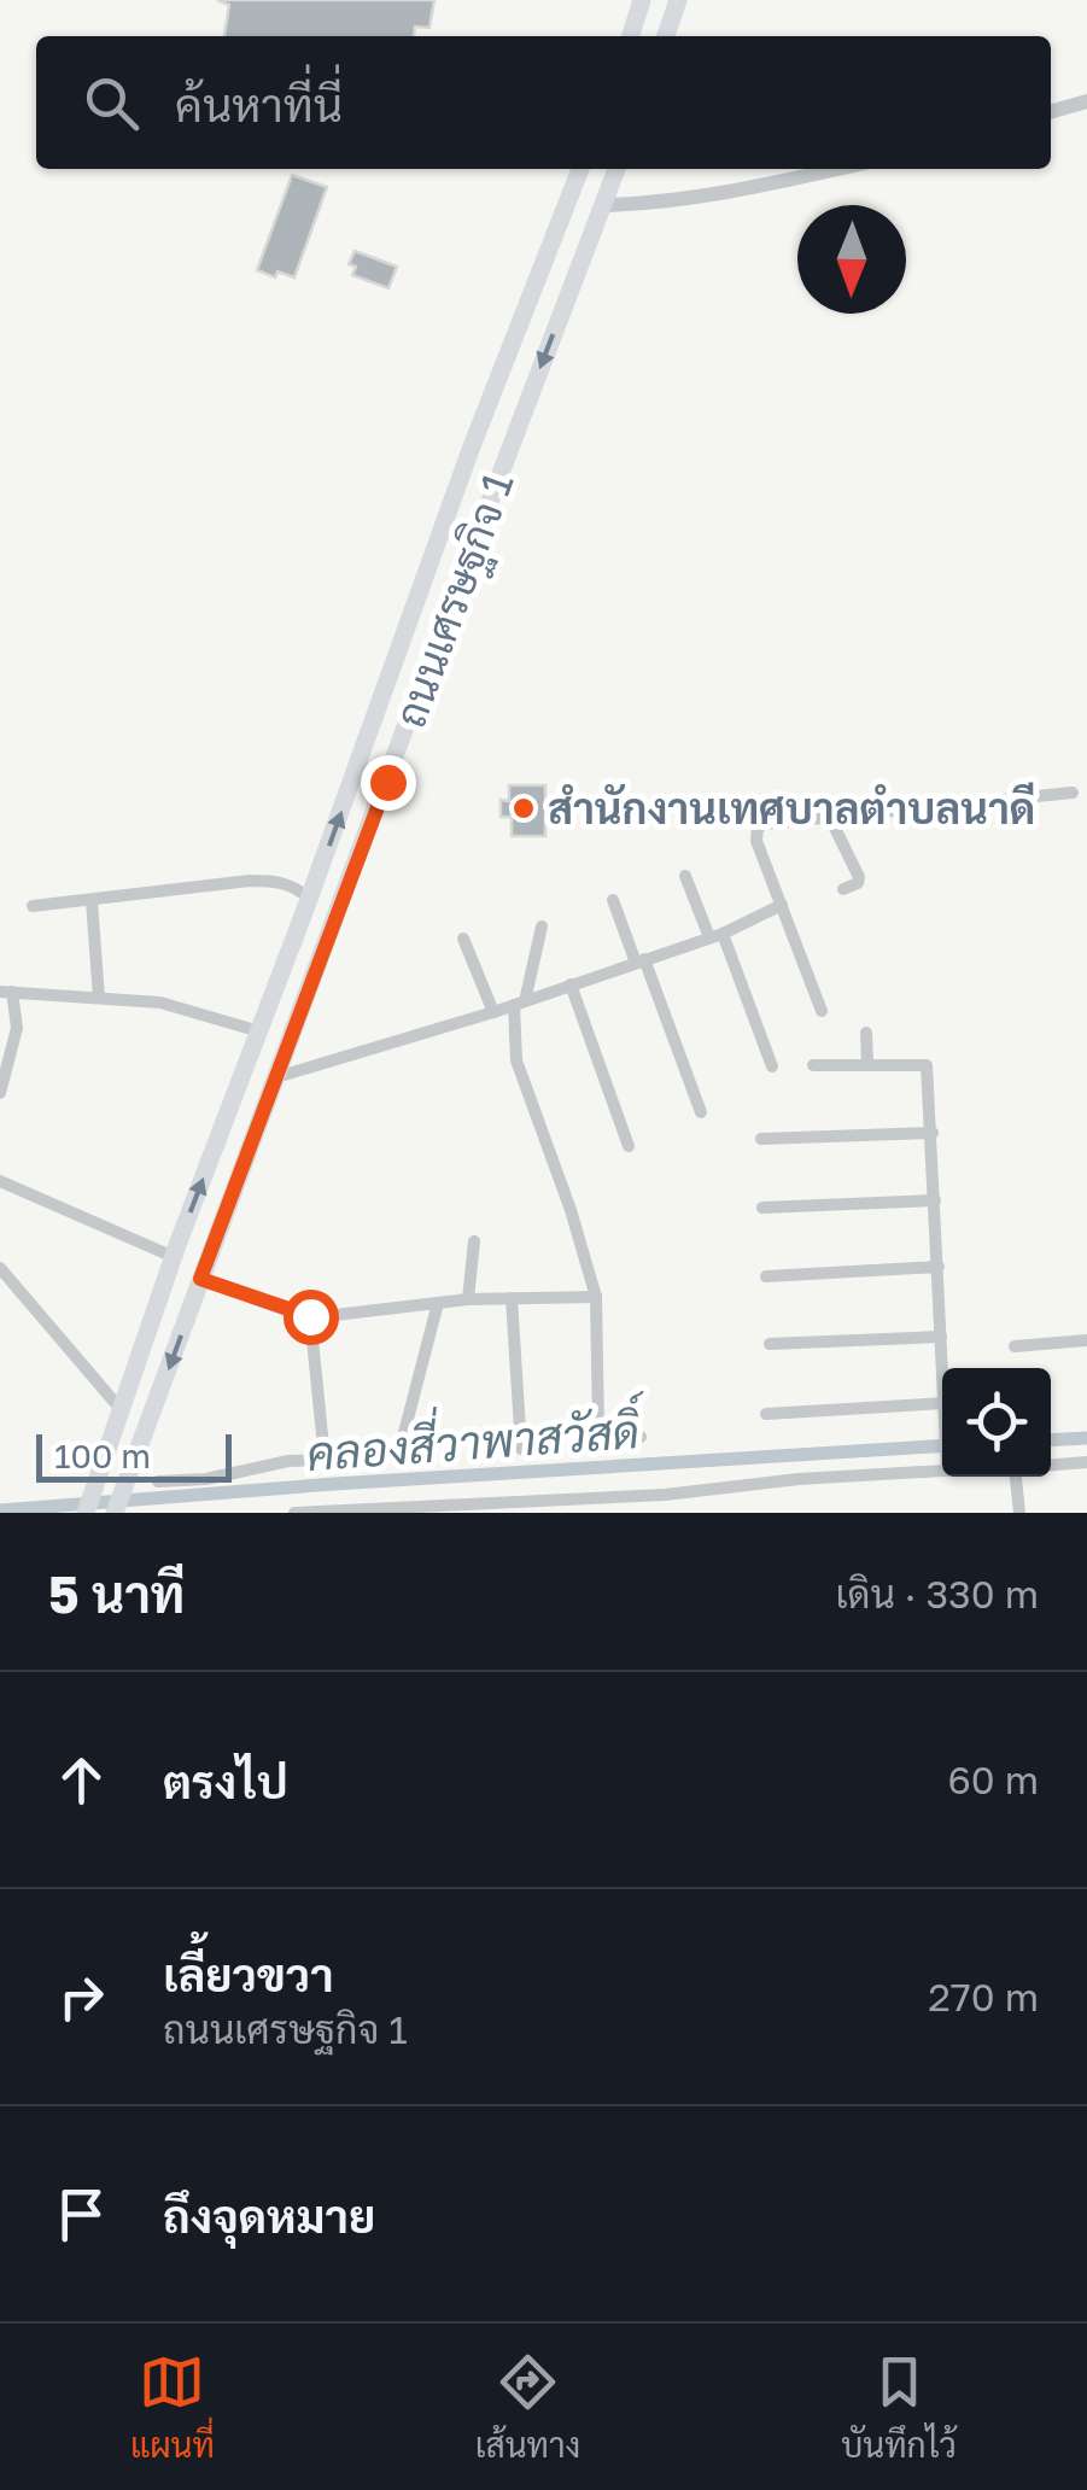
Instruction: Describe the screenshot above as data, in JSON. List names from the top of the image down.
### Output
{
  "streets": {
    "main road": ["ถนนเศรษฐกิจ 1"]
  },
  "water": ["คลองสี่วาพาสวัสดิ์"],
  "places": ["สำนักงานเทศบาลตำบลนาดี"],
  "scale_bar": "100 m",
  "north": "bottom",
  "page": {
    "search": "ค้นหาที่นี่",
    "scale": "100 m",
    "heading": ["5 นาที", "เดิน · 330 m"],
    "list": [
      ["ตรงไป", "60 m"],
      ["เลี้ยวขวา", "ถนนเศรษฐกิจ 1", "270 m"],
      "ถึงจุดหมาย"
    ],
    "nav": ["แผนที่", "เส้นทาง", "บันทึกไว้"]
  }
}
